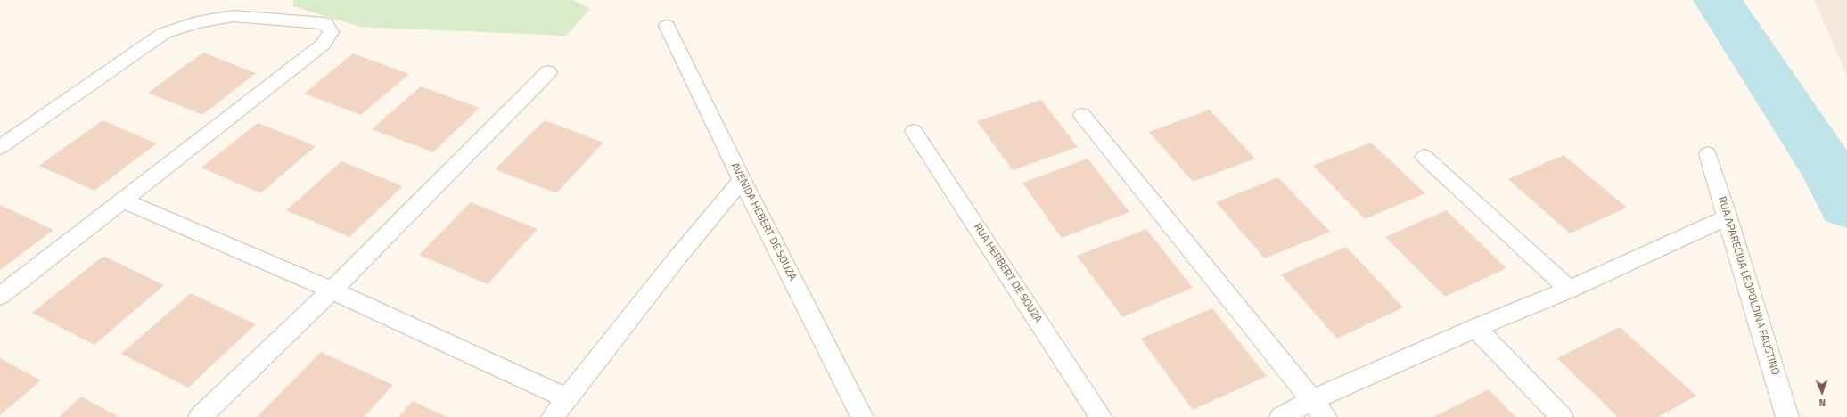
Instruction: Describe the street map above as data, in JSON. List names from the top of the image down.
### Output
{
  "streets": {
    "street": ["AVENIDA HEBERT DE SOUZA", "RUA HERBERT DE SOUZA", "RUA APARECIDA LEOPOLDINA FAUSTINO"]
  },
  "north": "bottom"
}
